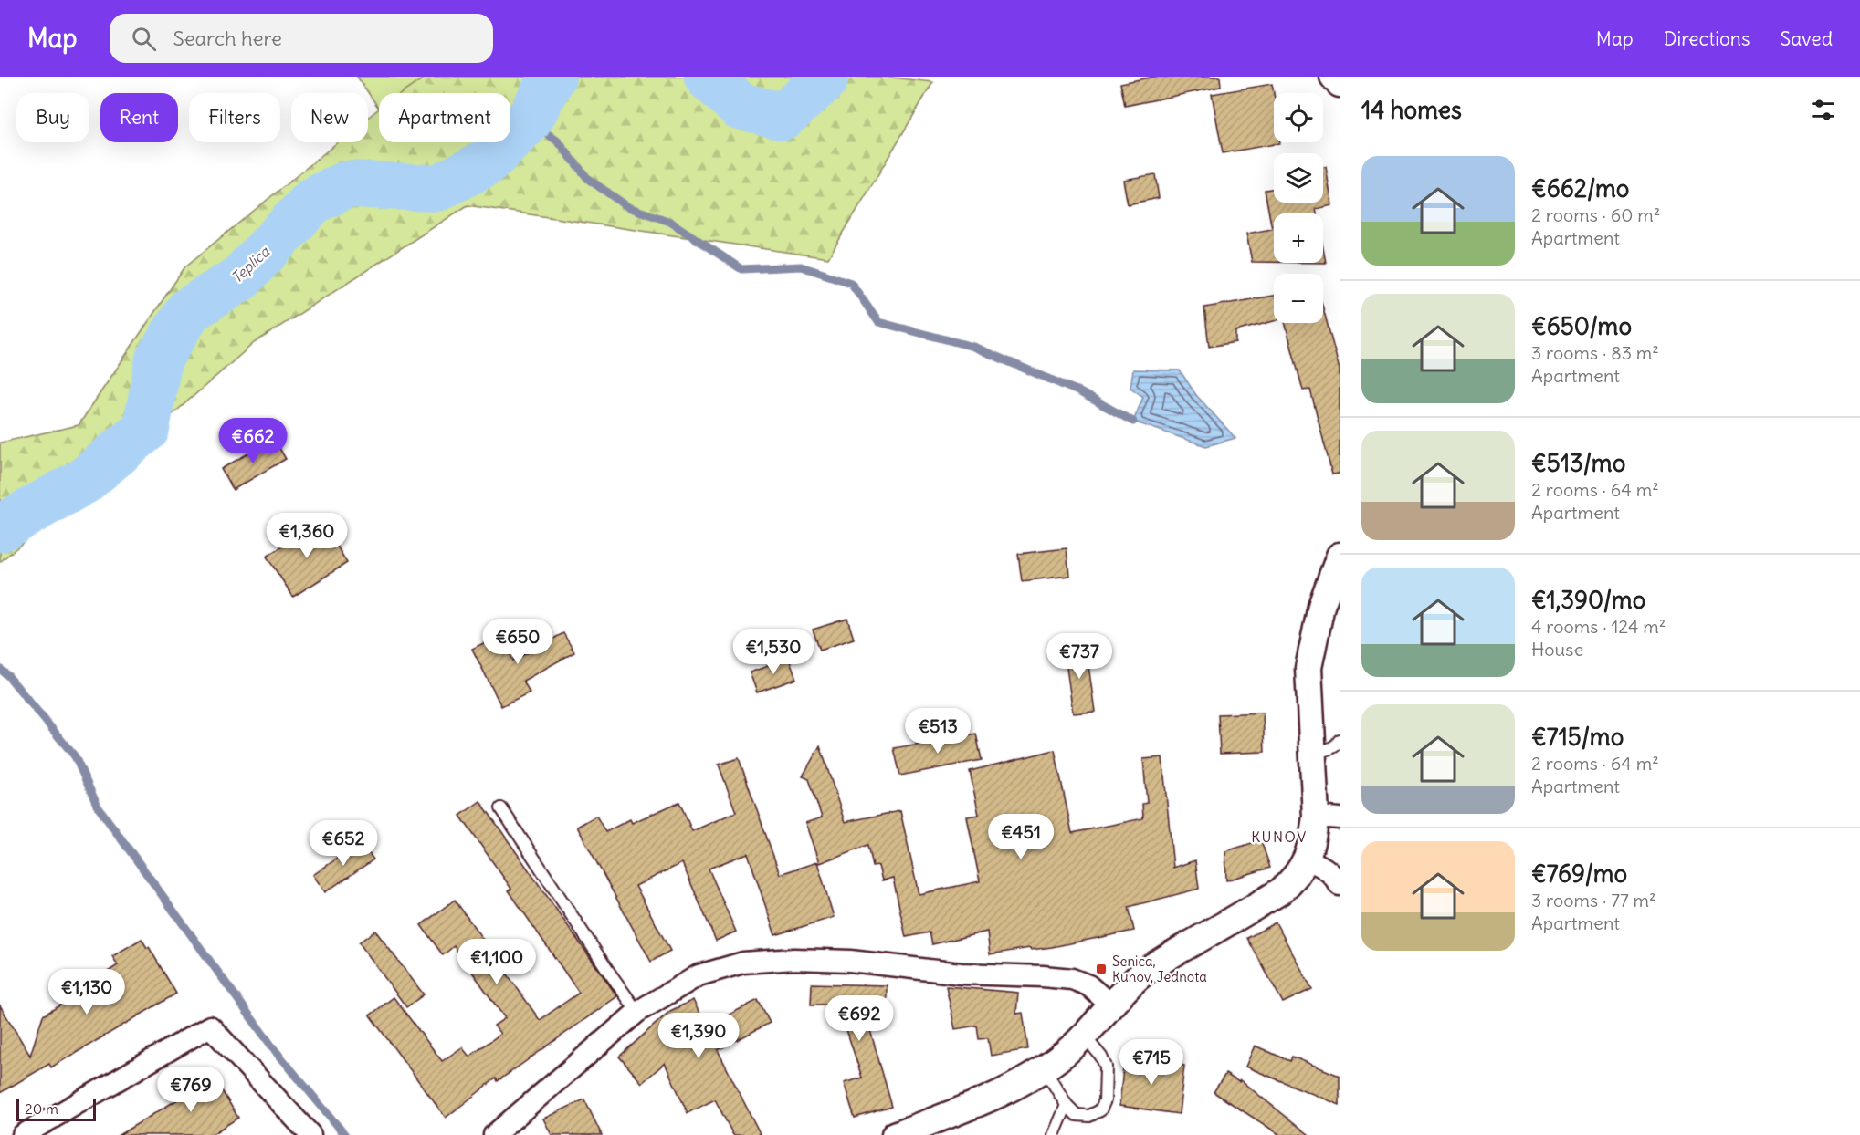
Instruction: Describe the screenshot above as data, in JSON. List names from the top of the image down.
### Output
{
  "districts": ["KUNOV"],
  "water": ["Teplica"],
  "places": {
    "transit": ["Senica, Kunov, Jednota"]
  },
  "scale_bar": "20 m",
  "page": {
    "header": "Map",
    "search": "Search here",
    "nav": ["Map", "Directions", "Saved"],
    "heading": "14 homes",
    "map_buttons": ["+", "−"],
    "chip": [
      "Buy",
      "Rent",
      "Filters",
      "New",
      "Apartment"
    ],
    "list": [
      {
        "name": "€662/mo",
        "note": "2 rooms · 60 m² · Apartment"
      },
      {
        "name": "€650/mo",
        "note": "3 rooms · 83 m² · Apartment"
      },
      {
        "name": "€513/mo",
        "note": "2 rooms · 64 m² · Apartment"
      },
      {
        "name": "€1,390/mo",
        "note": "4 rooms · 124 m² · House"
      },
      {
        "name": "€715/mo",
        "note": "2 rooms · 64 m² · Apartment"
      },
      {
        "name": "€769/mo",
        "note": "3 rooms · 77 m² · Apartment"
      }
    ],
    "price": [
      "€662",
      "€1,360",
      "€650",
      "€1,530",
      "€737",
      "€513",
      "€451",
      "€652",
      "€1,100",
      "€1,130",
      "€692",
      "€1,390",
      "€715",
      "€769"
    ],
    "scale": "20 m"
  }
}
